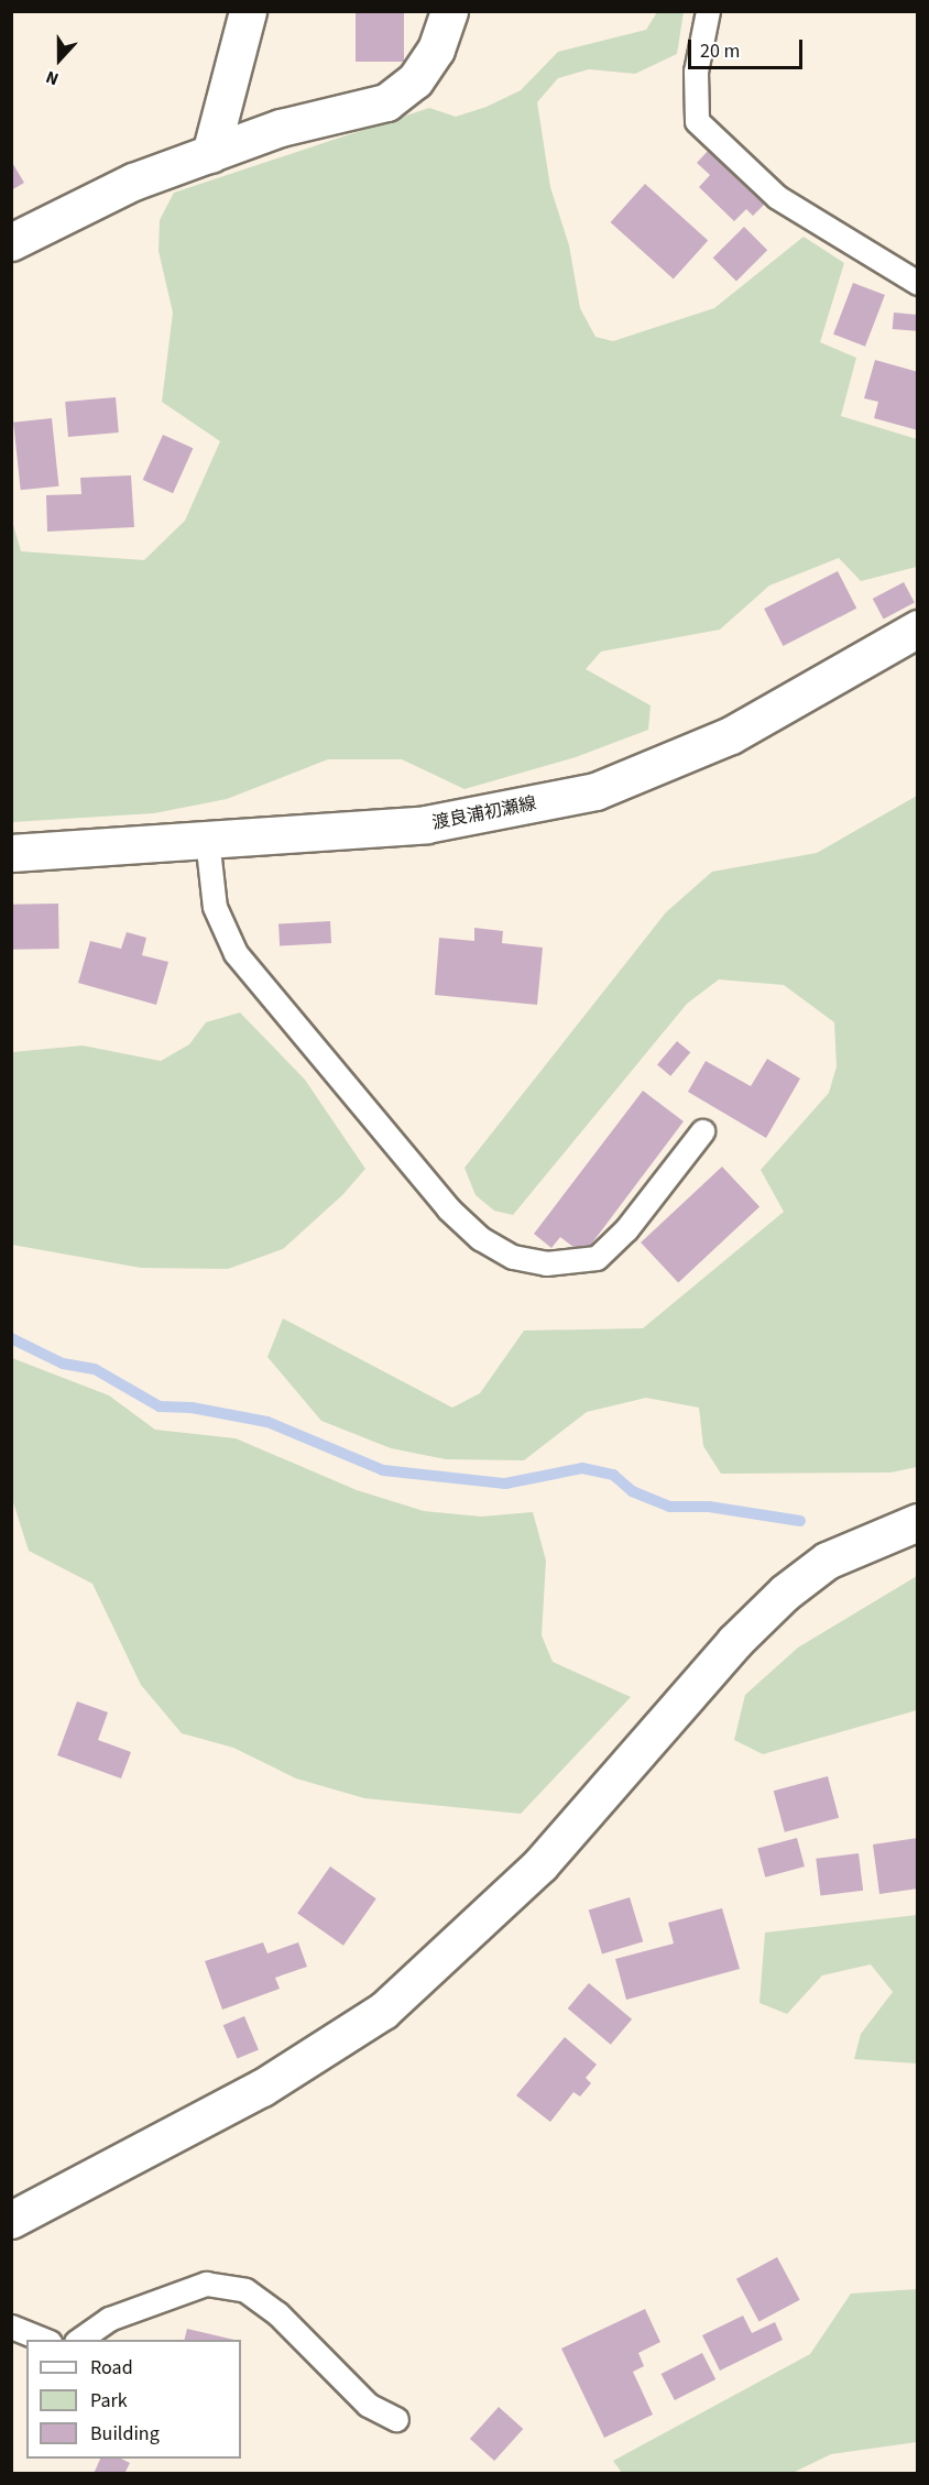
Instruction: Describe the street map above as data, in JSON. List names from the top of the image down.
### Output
{
  "streets": {
    "street": ["渡良浦初瀬線"]
  },
  "legend": ["Road", "Park", "Building"],
  "scale_bar": "20 m",
  "north": "bottom"
}
